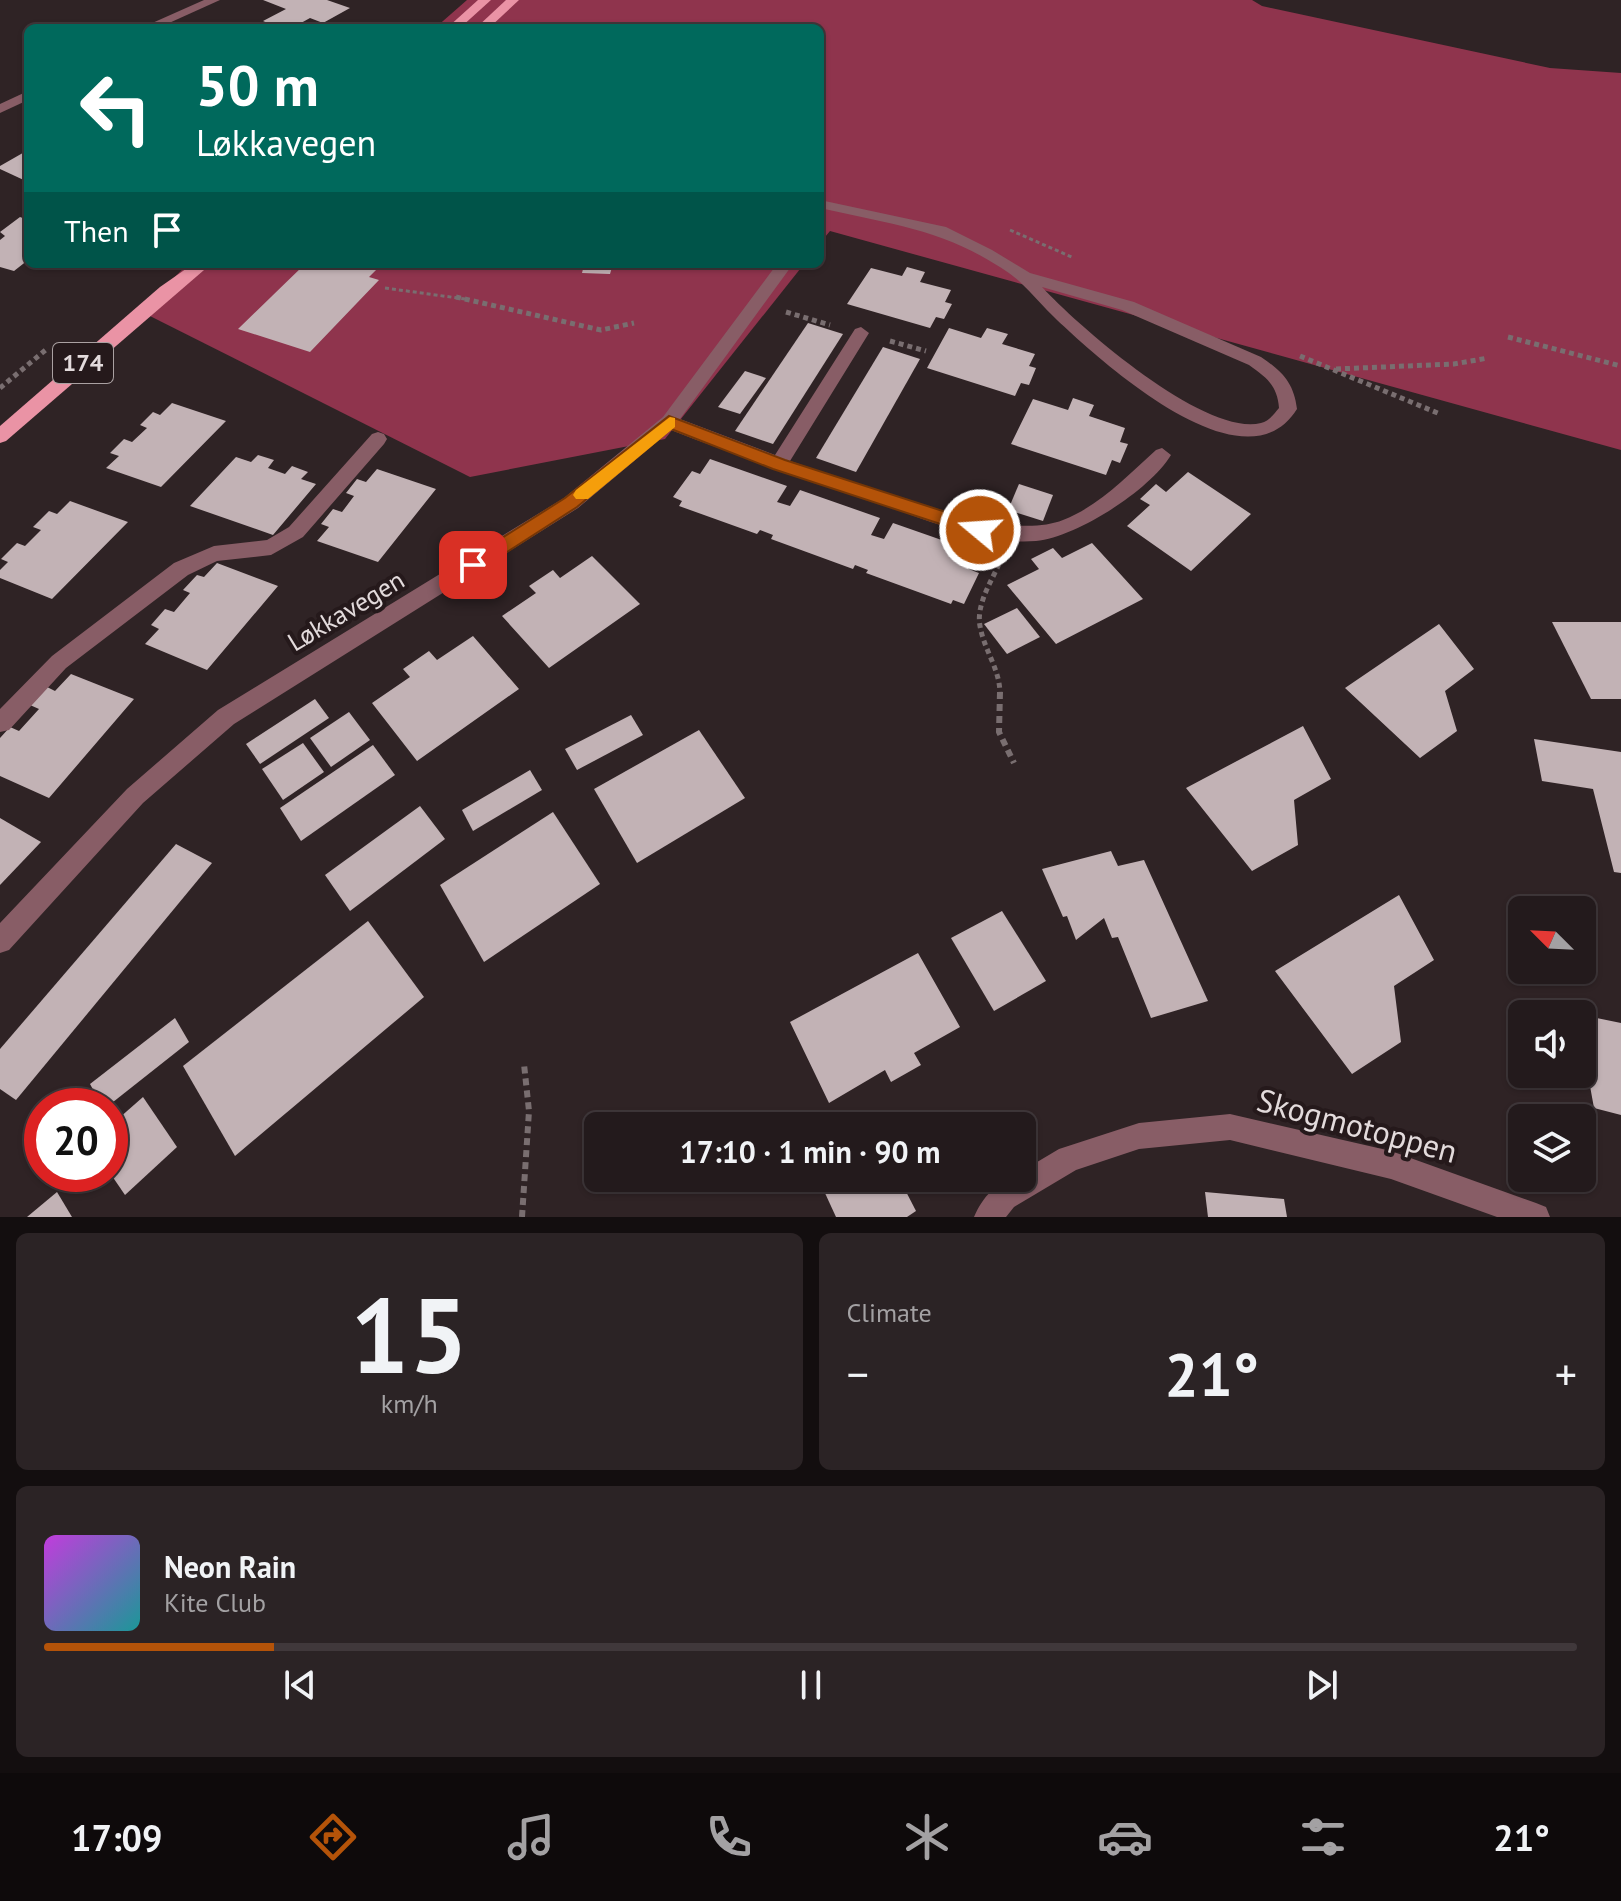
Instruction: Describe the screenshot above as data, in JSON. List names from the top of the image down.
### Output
{
  "streets": {
    "main road": ["174"],
    "street": ["Løkkavegen", "Skogmotoppen"]
  },
  "north": "top left",
  "page": {
    "turn": ["50 m", "Løkkavegen"],
    "then": "Then",
    "limit": "20",
    "trip": "17:10 · 1 min · 90 m",
    "tile": [
      ["15", "km/h"],
      "Climate"
    ],
    "heat": ["−", "21°", "+"],
    "song": ["Neon Rain", "Kite Club"],
    "tabs": ["17:09", "21°"]
  }
}
